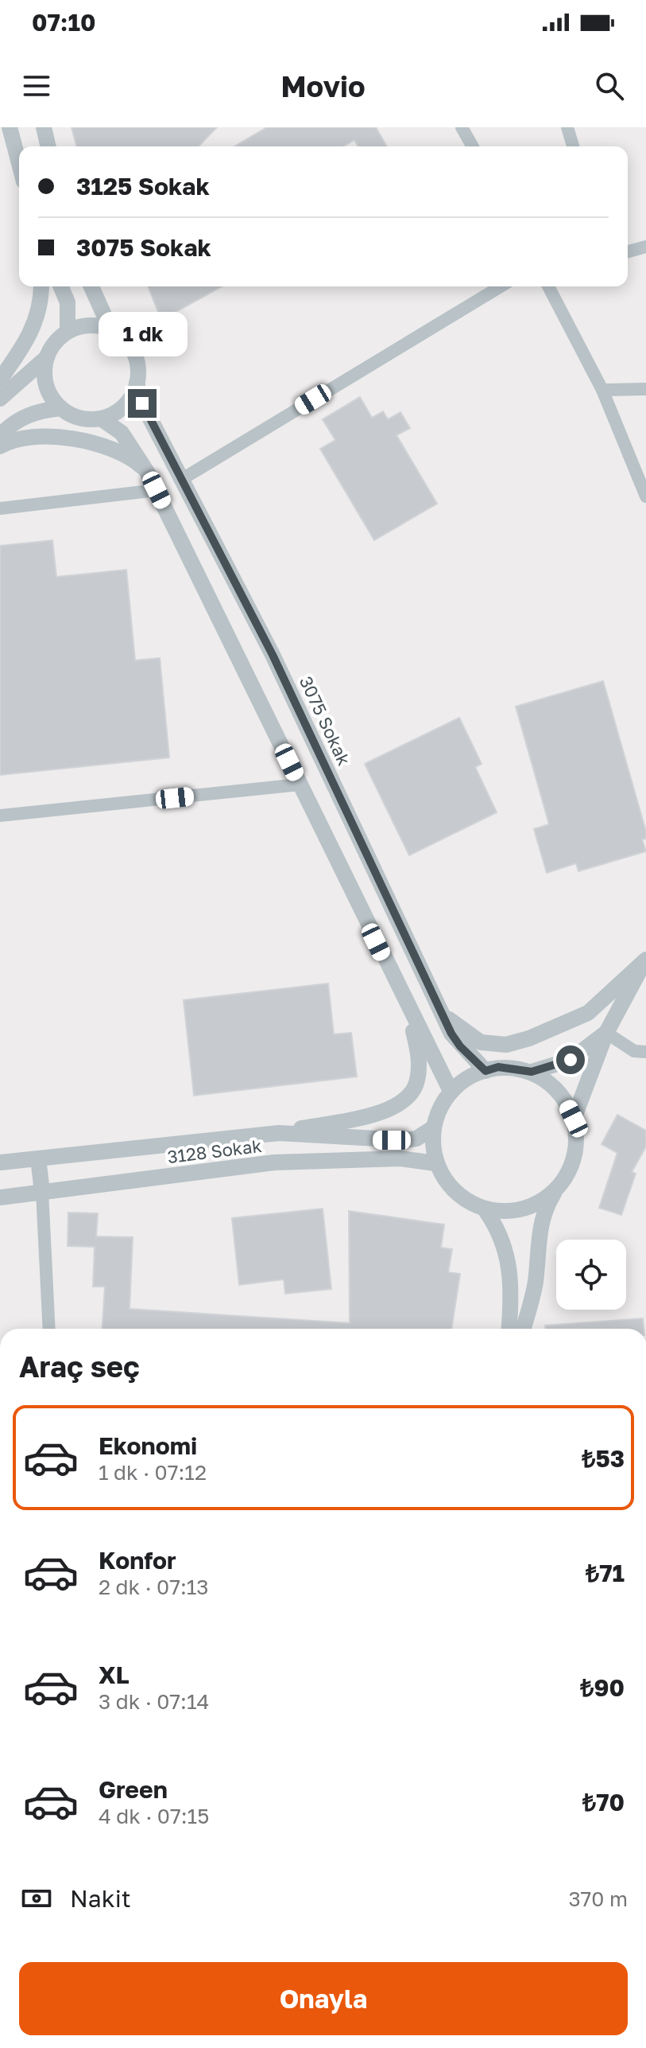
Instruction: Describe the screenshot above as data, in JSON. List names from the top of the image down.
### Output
{
  "streets": {
    "street": ["3075 Sokak", "3128 Sokak"]
  },
  "crossings": [
    ["3075 Sokak", "3128 Sokak"]
  ],
  "page": {
    "status": "07:10",
    "header": "Movio",
    "banner": ["3125 Sokak", "3075 Sokak"],
    "bubble": "1 dk",
    "heading": "Araç seç",
    "list": [
      {
        "name": "Ekonomi",
        "note": "1 dk · 07:12",
        "value": "₺53"
      },
      {
        "name": "Konfor",
        "note": "2 dk · 07:13",
        "value": "₺71"
      },
      {
        "name": "XL",
        "note": "3 dk · 07:14",
        "value": "₺90"
      },
      {
        "name": "Green",
        "note": "4 dk · 07:15",
        "value": "₺70"
      }
    ],
    "pay": ["Nakit", "370 m"],
    "buttons": "Onayla"
  }
}
